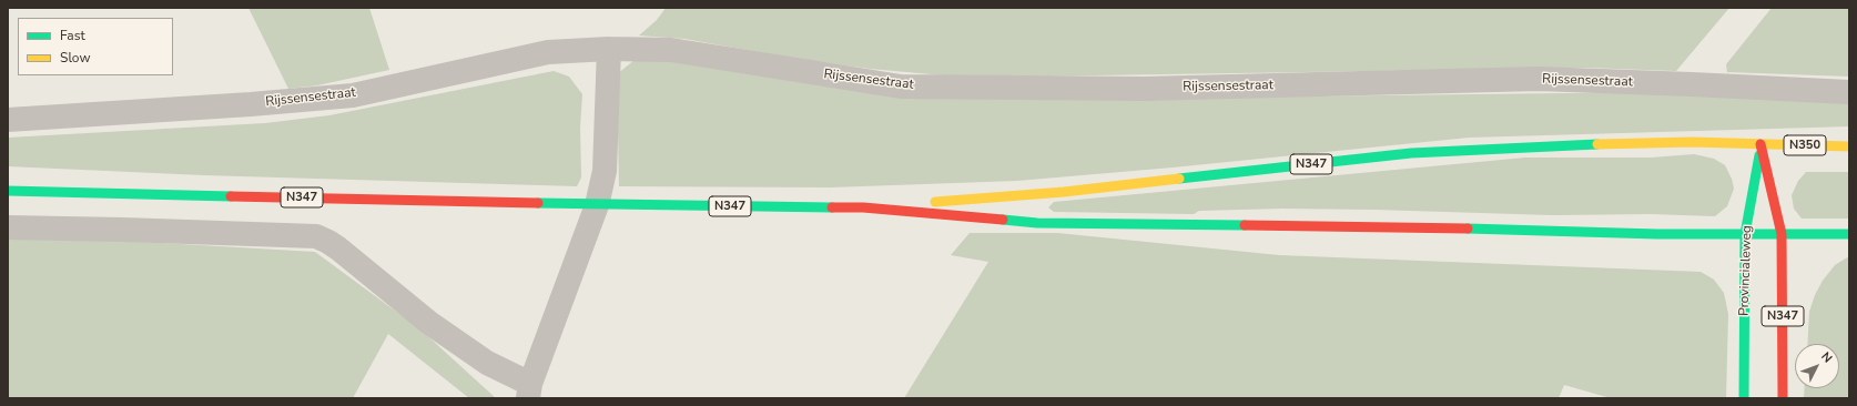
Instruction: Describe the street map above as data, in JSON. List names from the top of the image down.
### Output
{
  "streets": {
    "main road": ["N350", "N347", "Provincialeweg"],
    "street": ["Rijssensestraat"]
  },
  "crossings": [
    ["N350", "N347"],
    ["N350", "Provincialeweg"],
    ["N347", "Provincialeweg"]
  ],
  "legend": ["Fast", "Slow"],
  "north": "top right"
}
